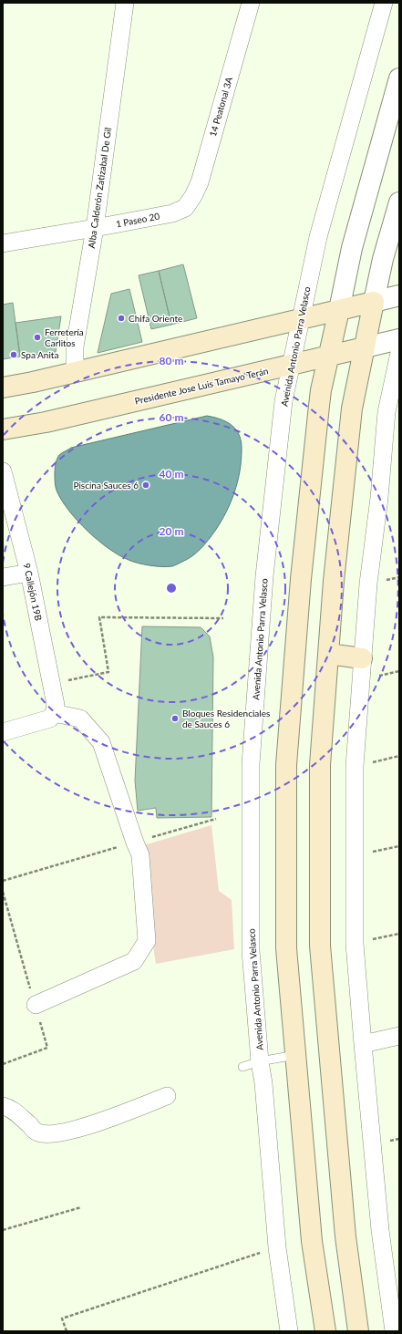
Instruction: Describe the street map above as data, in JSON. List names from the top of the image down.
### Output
{
  "streets": {
    "main road": ["Presidente Jose Luis Tamayo Terán"],
    "street": [
      "14 Peatonal 3A",
      "Alba Calderón Zatizabal De Gil",
      "1 Paseo 20",
      "Avenida Antonio Parra Velasco",
      "9 Callejón 19B"
    ]
  },
  "crossings": [
    ["14 Peatonal 3A", "1 Paseo 20"],
    ["Alba Calderón Zatizabal De Gil", "1 Paseo 20"],
    ["Avenida Antonio Parra Velasco", "Presidente Jose Luis Tamayo Terán"]
  ],
  "places": [
    "Chifa Oriente",
    "Ferretería Carlitos",
    "Spa Anita",
    "Piscina Sauces 6",
    "Bloques Residenciales de Sauces 6"
  ],
  "rings": [
    "80 m",
    "60 m",
    "40 m",
    "20 m"
  ]
}
